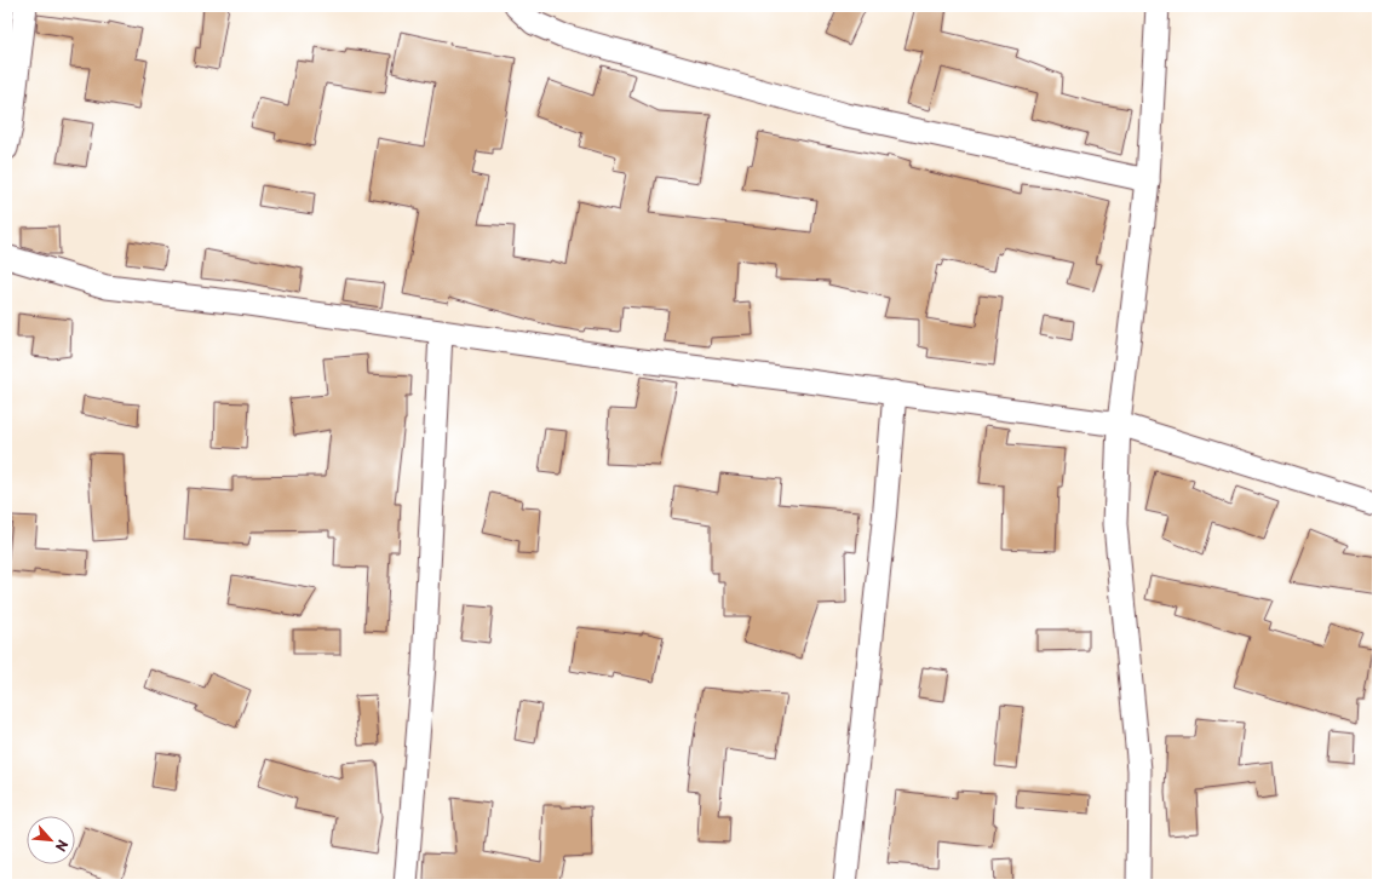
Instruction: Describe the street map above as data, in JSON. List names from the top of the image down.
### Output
{
  "north": "bottom right"
}
